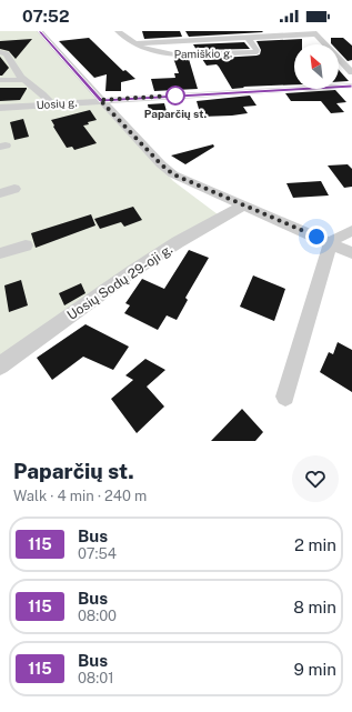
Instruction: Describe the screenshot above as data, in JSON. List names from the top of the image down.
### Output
{
  "streets": {
    "street": ["Pamiškio g.", "Uosių g.", "Uosių Sodų 29-oji g."]
  },
  "places": ["Paparčių st."],
  "lines": ["bus line 115"],
  "north": "top left",
  "page": {
    "status": "07:52",
    "heading": ["Paparčių st.", "Walk · 4 min · 240 m"],
    "list": [
      {
        "mark": "115",
        "name": "Bus",
        "note": "07:54",
        "value": "2 min"
      },
      {
        "mark": "115",
        "name": "Bus",
        "note": "08:00",
        "value": "8 min"
      },
      {
        "mark": "115",
        "name": "Bus",
        "note": "08:01",
        "value": "9 min"
      }
    ]
  }
}
